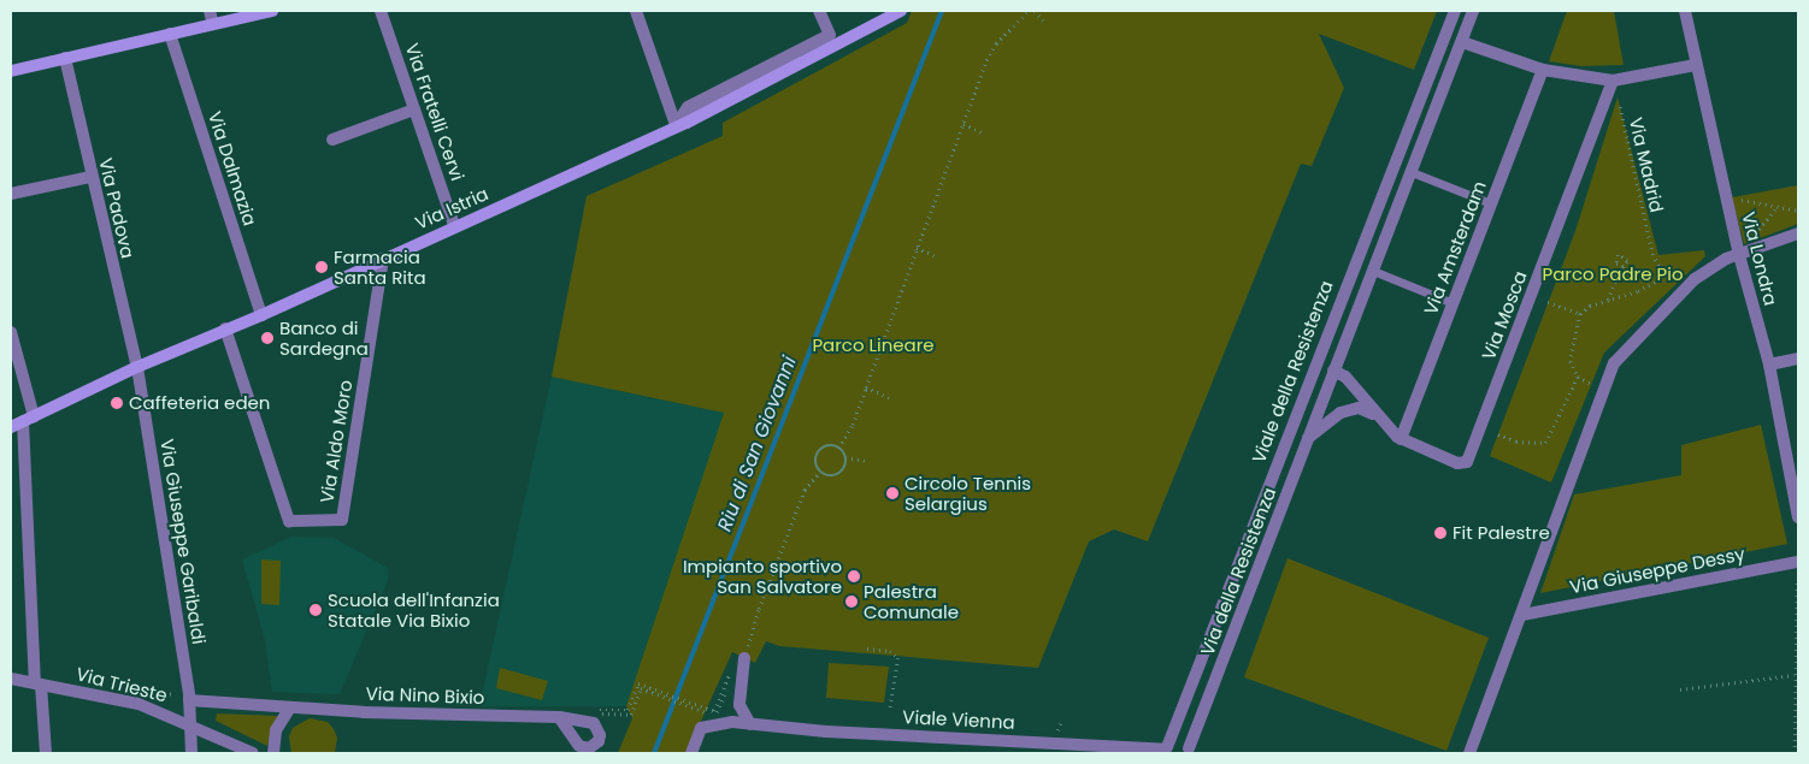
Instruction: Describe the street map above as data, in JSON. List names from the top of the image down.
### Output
{
  "streets": {
    "main road": ["Via Istria"],
    "street": [
      "Via Fratelli Cervi",
      "Via Dalmazia",
      "Via Padova",
      "Via Amsterdam",
      "Via Londra",
      "Via Mosca",
      "Viale della Resistenza",
      "Via Aldo Moro",
      "Via Giuseppe Garibaldi",
      "Via Giuseppe Dessy",
      "Via della Resistenza",
      "Via Trieste",
      "Via Nino Bixio",
      "Viale Vienna"
    ],
    "path": ["Via Madrid"]
  },
  "crossings": [
    ["Via Fratelli Cervi", "Via Istria"],
    ["Via Madrid", "Via Mosca"],
    ["Via Dalmazia", "Via Istria"],
    ["Via Padova", "Via Istria"],
    ["Via Padova", "Via Giuseppe Garibaldi"],
    ["Via Istria", "Via Aldo Moro"],
    ["Via Istria", "Via Giuseppe Garibaldi"],
    ["Via Amsterdam", "Via Mosca"],
    ["Via Mosca", "Via della Resistenza"],
    ["Viale della Resistenza", "Viale Vienna"],
    ["Via Giuseppe Garibaldi", "Via Trieste"],
    ["Via Giuseppe Garibaldi", "Via Nino Bixio"],
    ["Via della Resistenza", "Viale Vienna"]
  ],
  "water": ["Riu di San Giovanni"],
  "parks": ["Parco Padre Pio", "Parco Lineare"],
  "places": [
    "Farmacia Santa Rita",
    "Banco di Sardegna",
    "Caffeteria eden",
    "Circolo Tennis Selargius",
    "Fit Palestre",
    "Impianto sportivo San Salvatore",
    "Palestra Comunale",
    "Scuola dell'Infanzia Statale Via Bixio"
  ]
}
